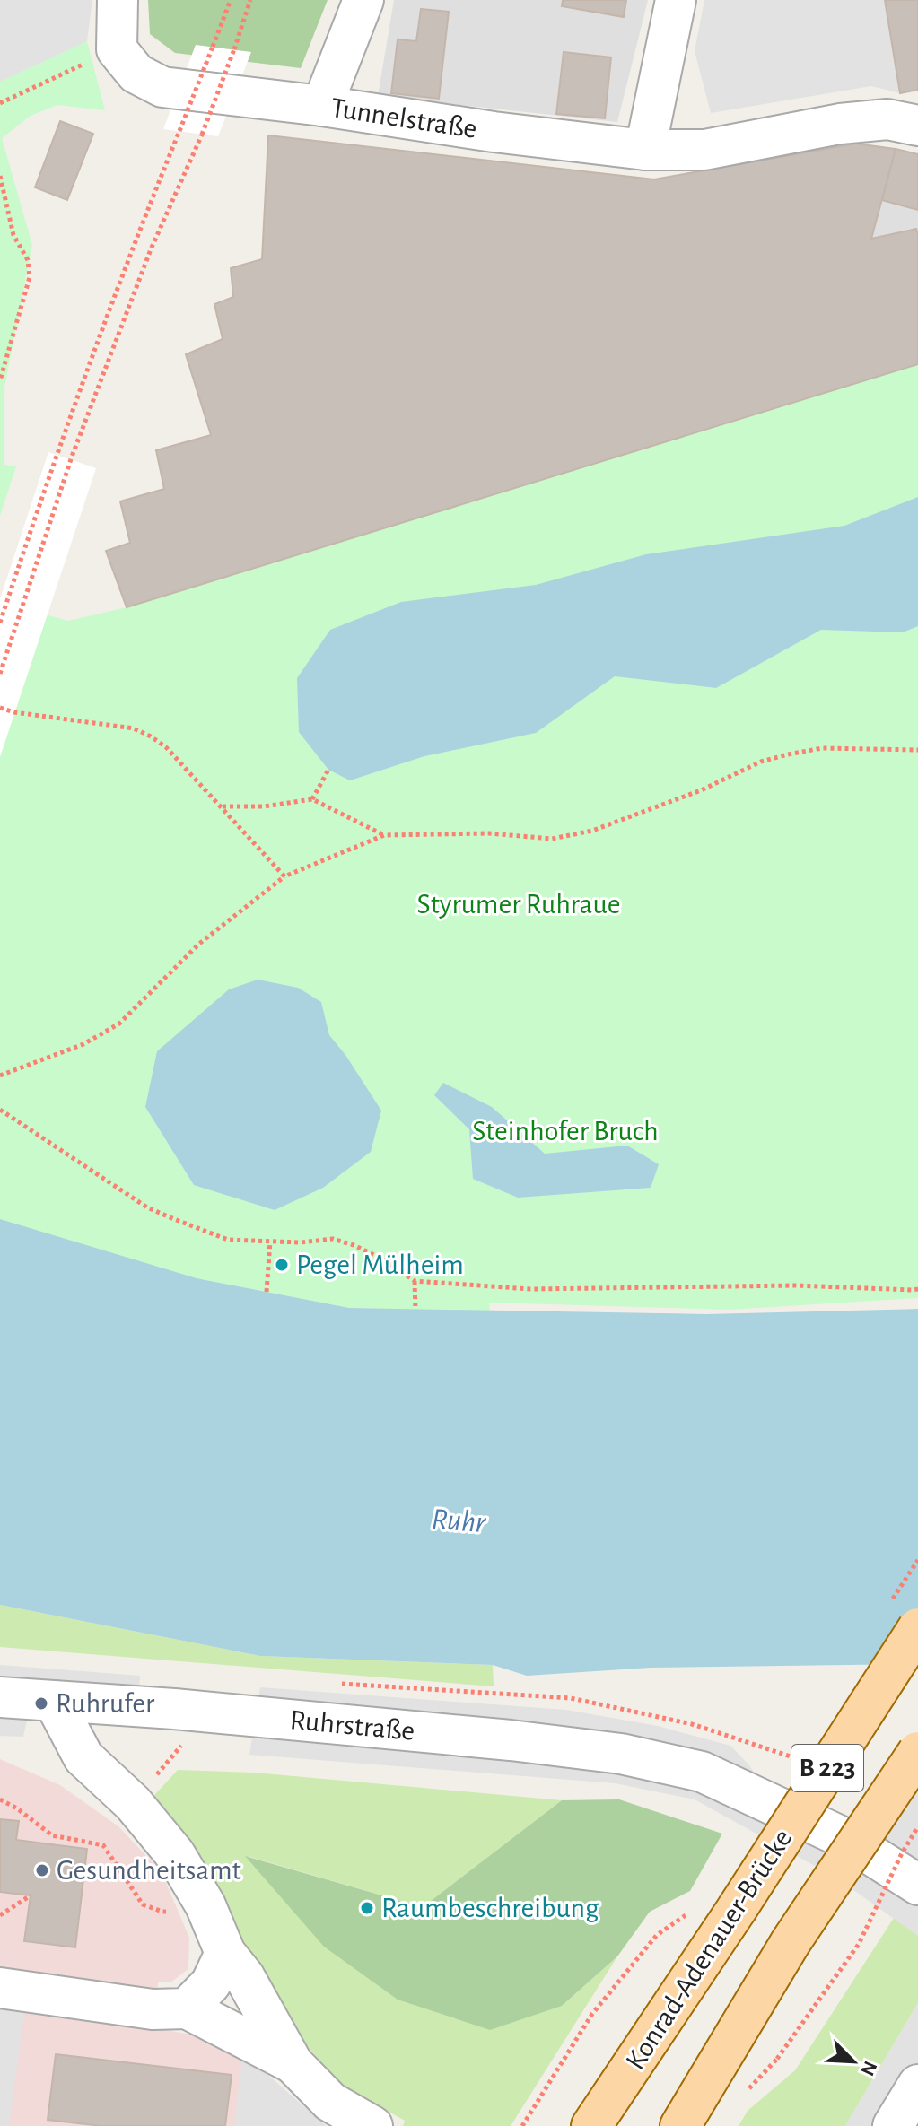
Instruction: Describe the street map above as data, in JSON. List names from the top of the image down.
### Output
{
  "streets": {
    "main road": ["B 223", "Konrad-Adenauer-Brücke"],
    "street": ["Tunnelstraße", "Ruhrstraße"]
  },
  "water": ["Ruhr"],
  "parks": ["Styrumer Ruhraue", "Steinhofer Bruch"],
  "places": [
    "Pegel Mülheim",
    "Ruhrufer",
    "Gesundheitsamt",
    "Raumbeschreibung"
  ],
  "north": "bottom right"
}
